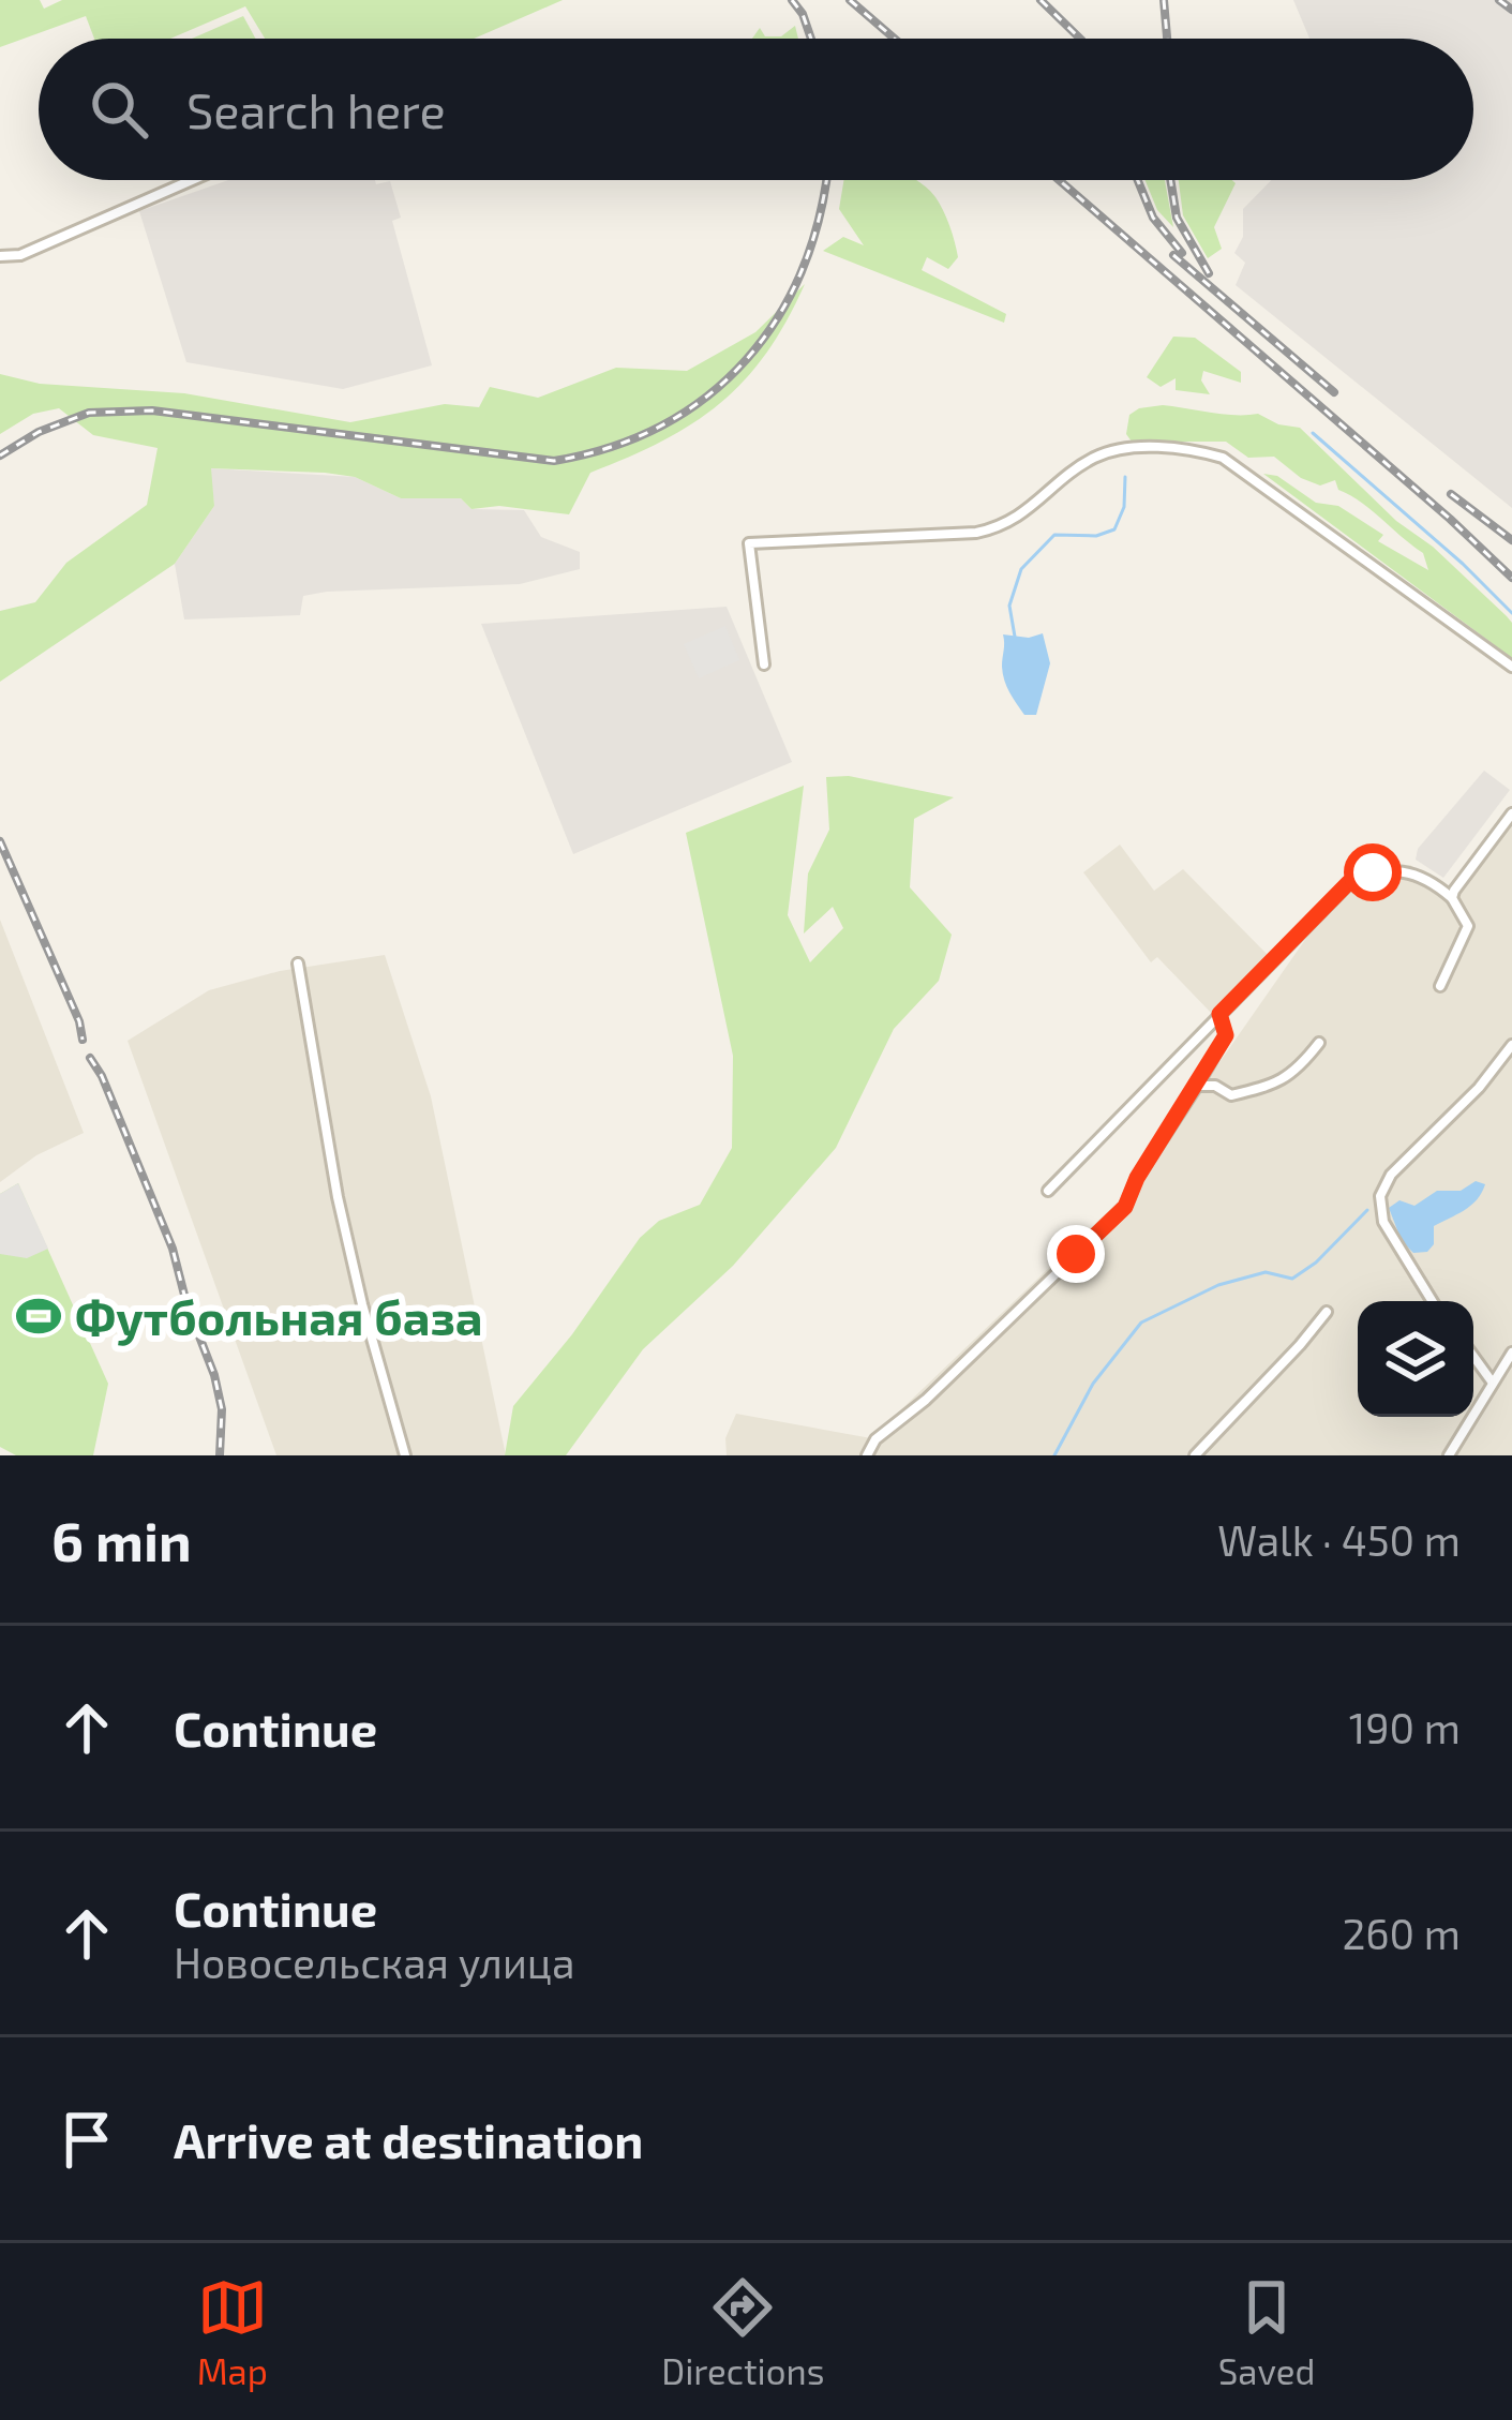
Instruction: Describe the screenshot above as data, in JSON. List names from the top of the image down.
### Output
{
  "places": {
    "sports": ["Футбольная база"]
  },
  "page": {
    "search": "Search here",
    "heading": ["6 min", "Walk · 450 m"],
    "list": [
      ["Continue", "190 m"],
      ["Continue", "Новосельская улица", "260 m"],
      "Arrive at destination"
    ],
    "nav": ["Map", "Directions", "Saved"]
  }
}
